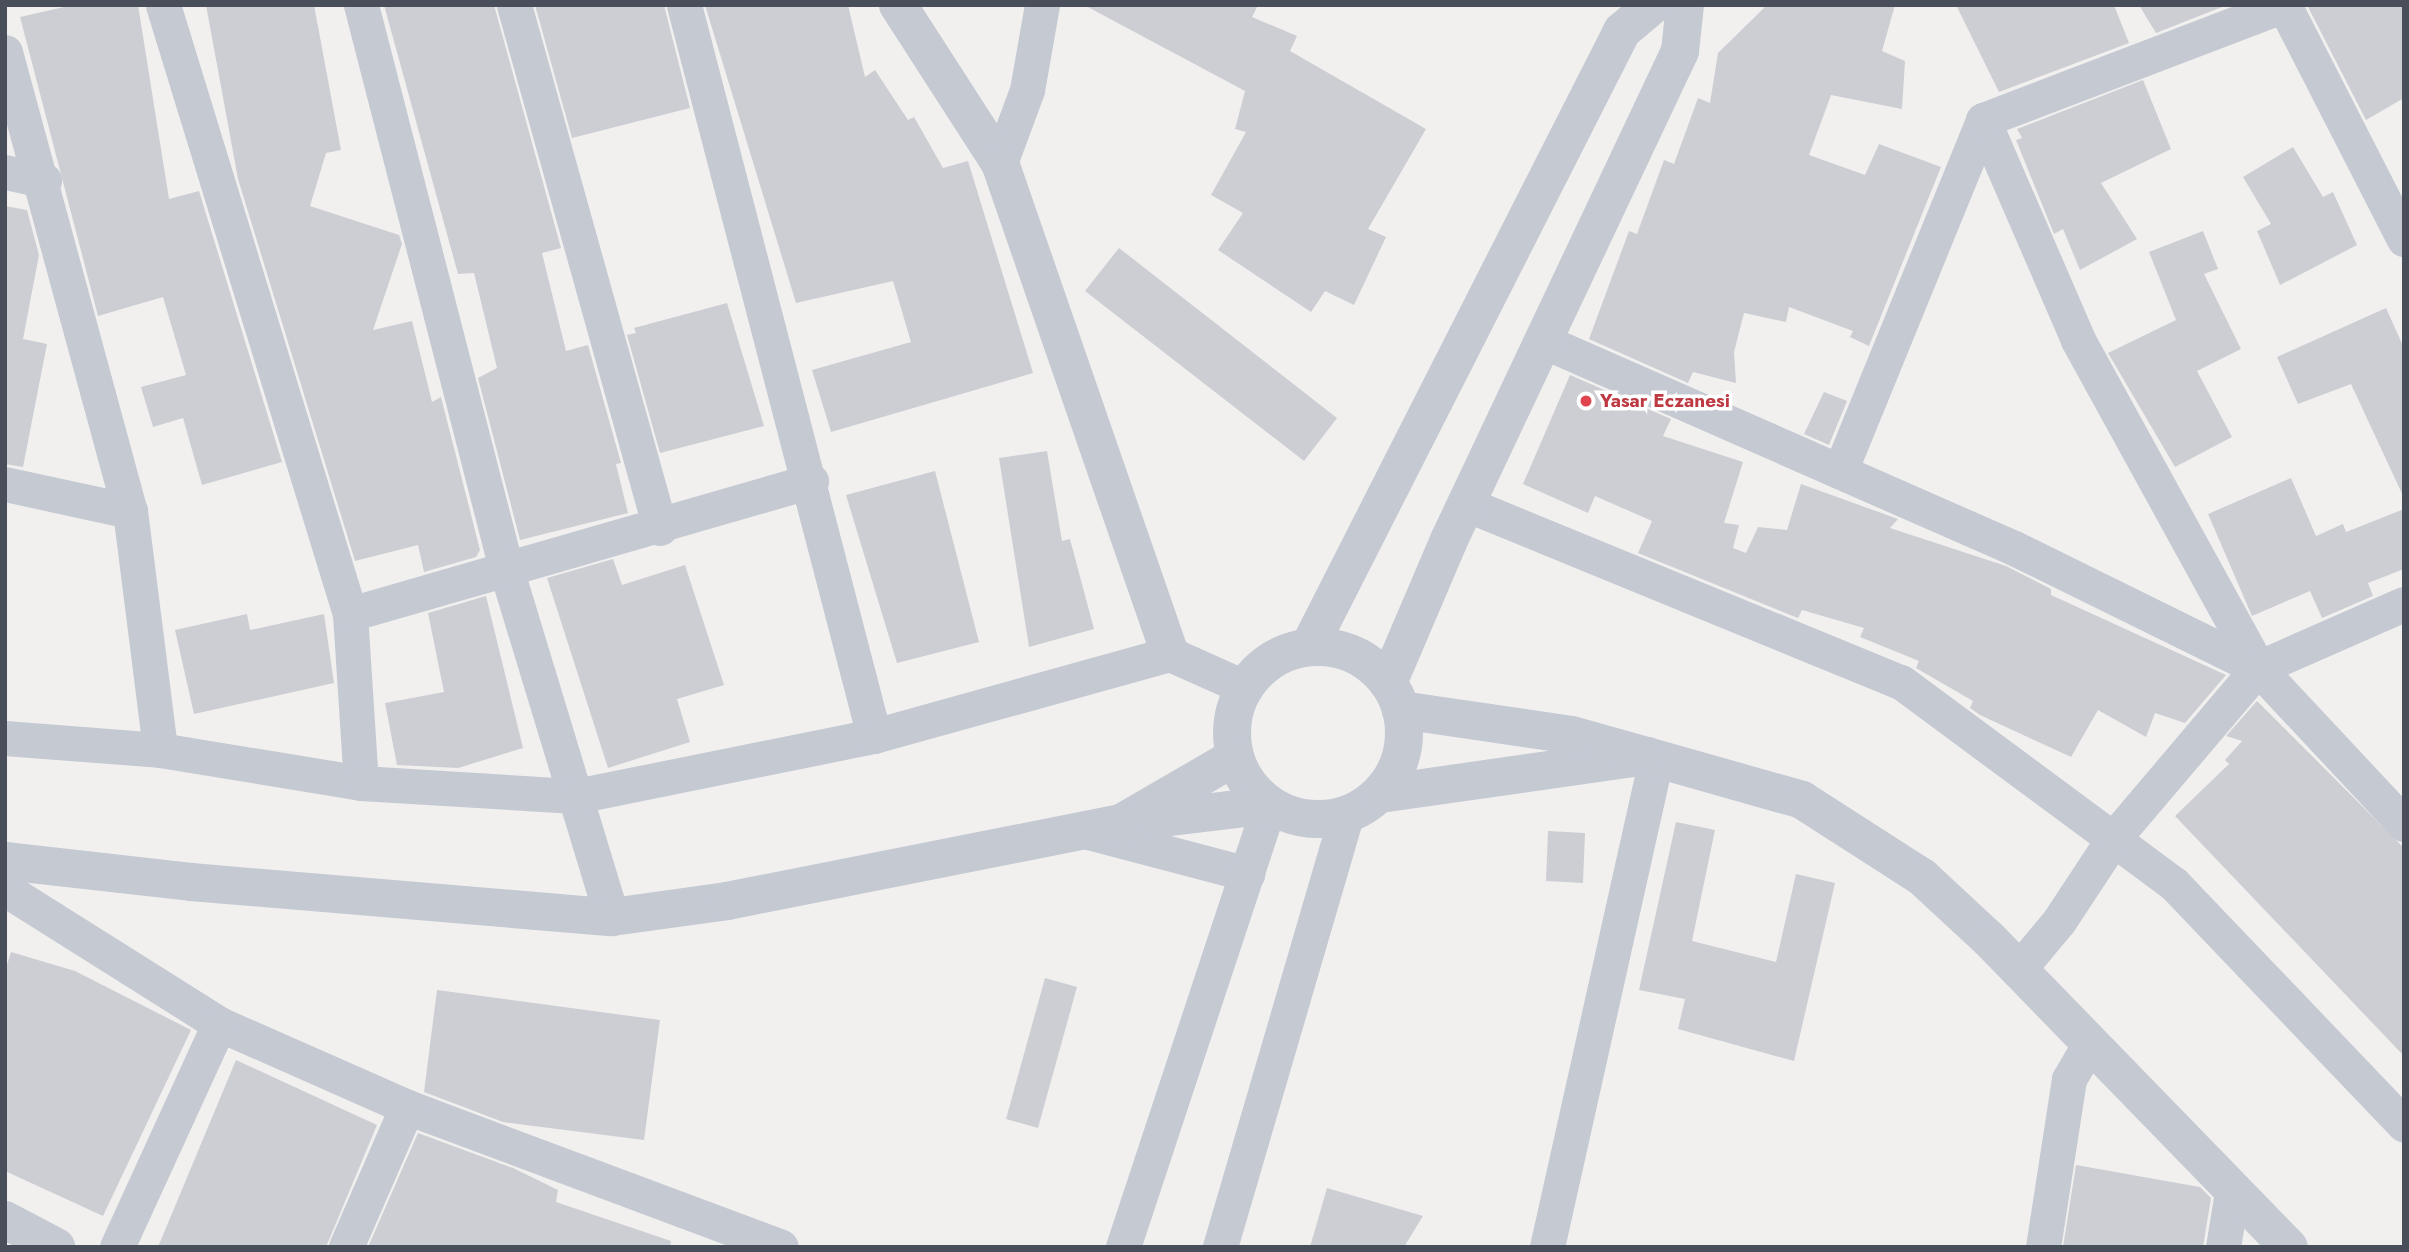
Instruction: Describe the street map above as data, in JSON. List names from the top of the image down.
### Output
{
  "places": ["Yasar Eczanesi"]
}
